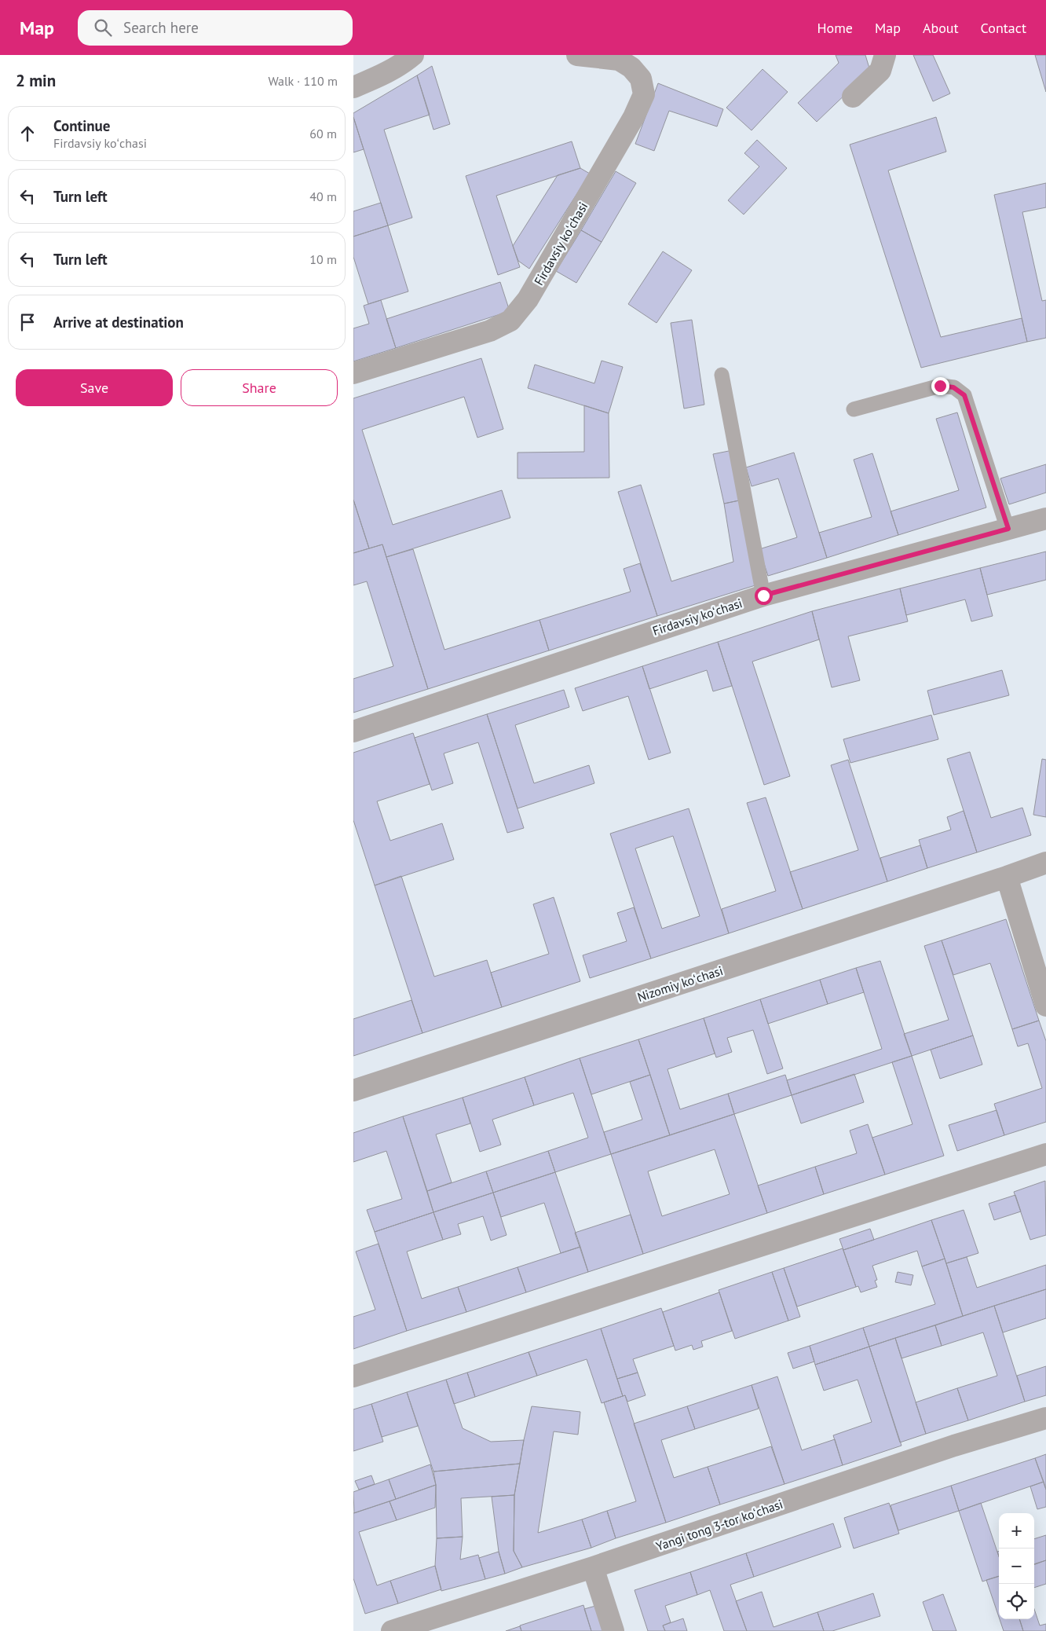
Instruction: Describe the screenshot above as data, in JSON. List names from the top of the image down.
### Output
{
  "streets": {
    "street": ["Firdavsiy koʻchasi", "Nizomiy koʻchasi", "Yangi tong 3-tor koʻchasi"]
  },
  "page": {
    "header": "Map",
    "search": "Search here",
    "nav": [
      "Home",
      "Map",
      "About",
      "Contact"
    ],
    "heading": ["2 min", "Walk · 110 m"],
    "list": [
      ["Continue", "Firdavsiy koʻchasi", "60 m"],
      ["Turn left", "40 m"],
      ["Turn left", "10 m"],
      "Arrive at destination"
    ],
    "buttons": ["Save", "Share"],
    "map_buttons": ["+", "−"]
  }
}
